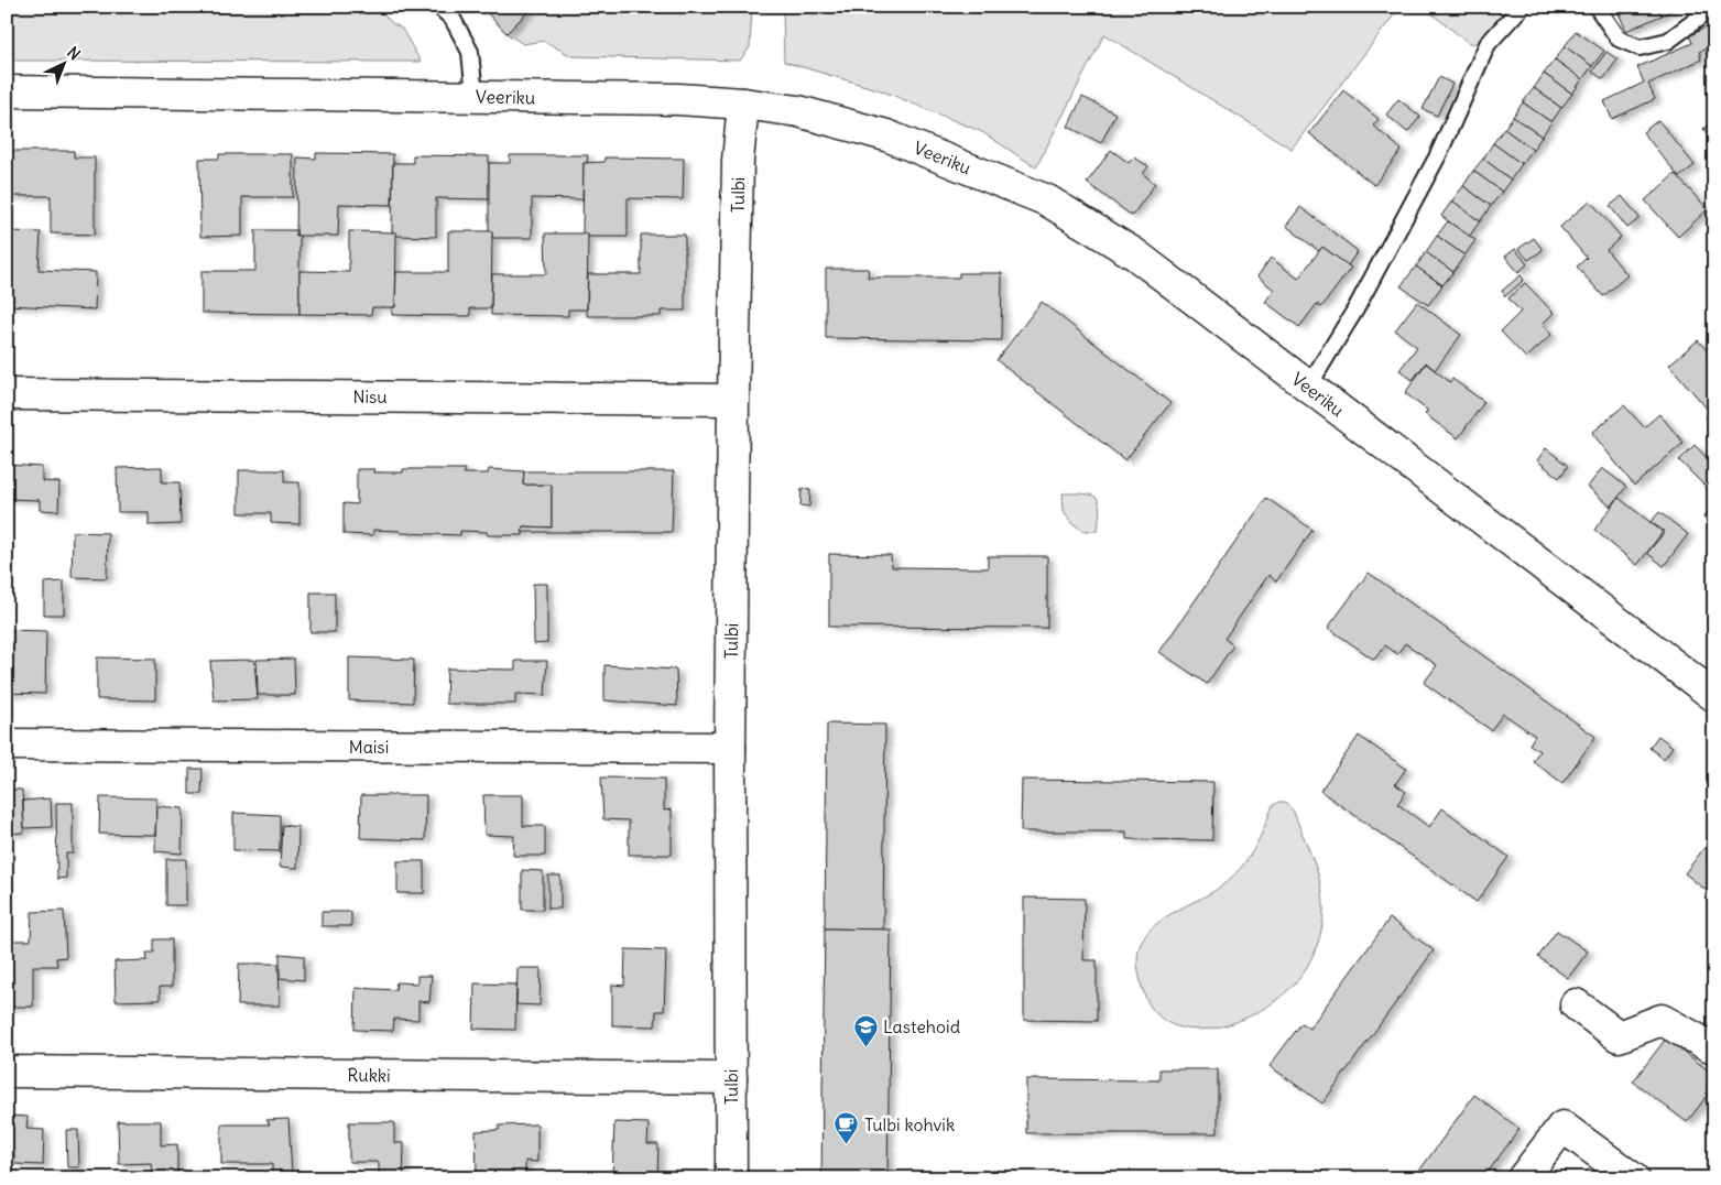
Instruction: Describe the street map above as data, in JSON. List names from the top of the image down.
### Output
{
  "streets": {
    "street": [
      "Veeriku",
      "Tulbi",
      "Nisu",
      "Maisi",
      "Rukki"
    ]
  },
  "crossings": [
    ["Veeriku", "Tulbi"],
    ["Tulbi", "Nisu"],
    ["Tulbi", "Maisi"],
    ["Tulbi", "Rukki"]
  ],
  "places": {
    "school or university": ["Lastehoid"],
    "cafe": ["Tulbi kohvik"]
  },
  "north": "top right"
}
